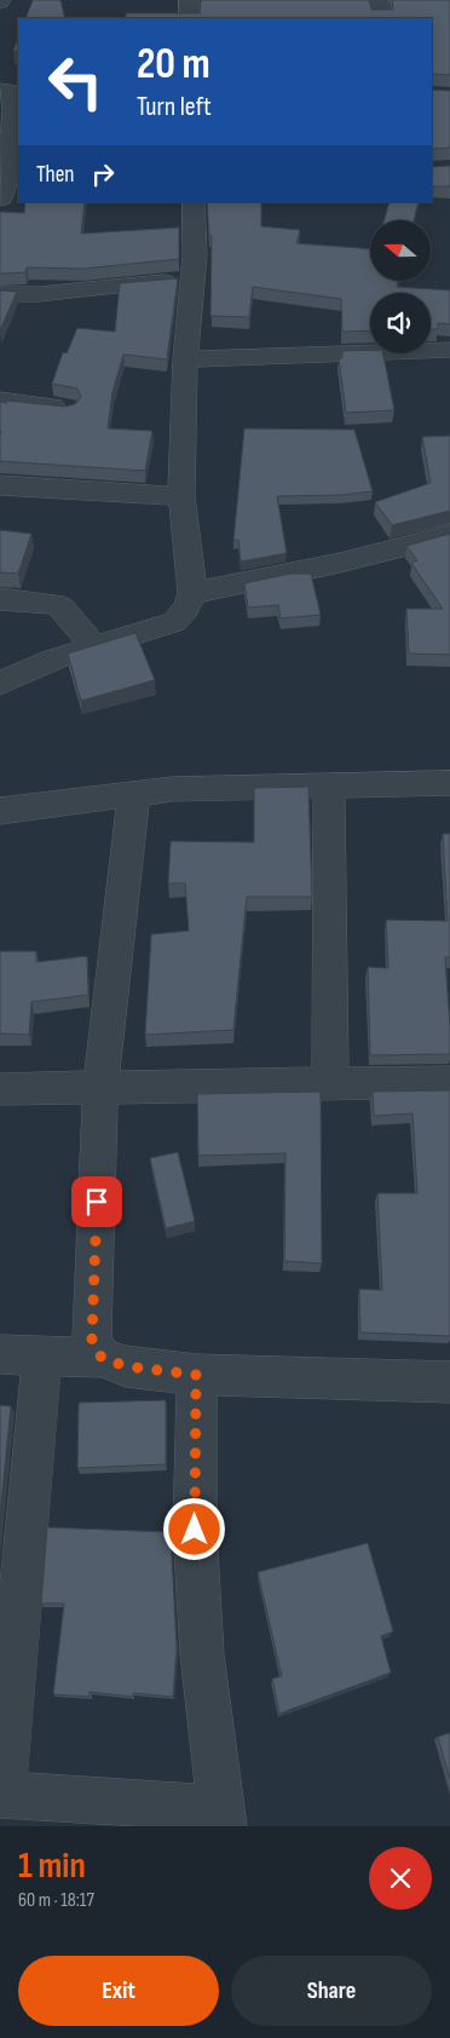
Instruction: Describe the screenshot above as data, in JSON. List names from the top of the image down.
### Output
{
  "north": "left",
  "page": {
    "turn": ["20 m", "Turn left"],
    "then": "Then",
    "heading": ["1 min", "60 m · 18:17"],
    "buttons": ["Exit", "Share"]
  }
}
